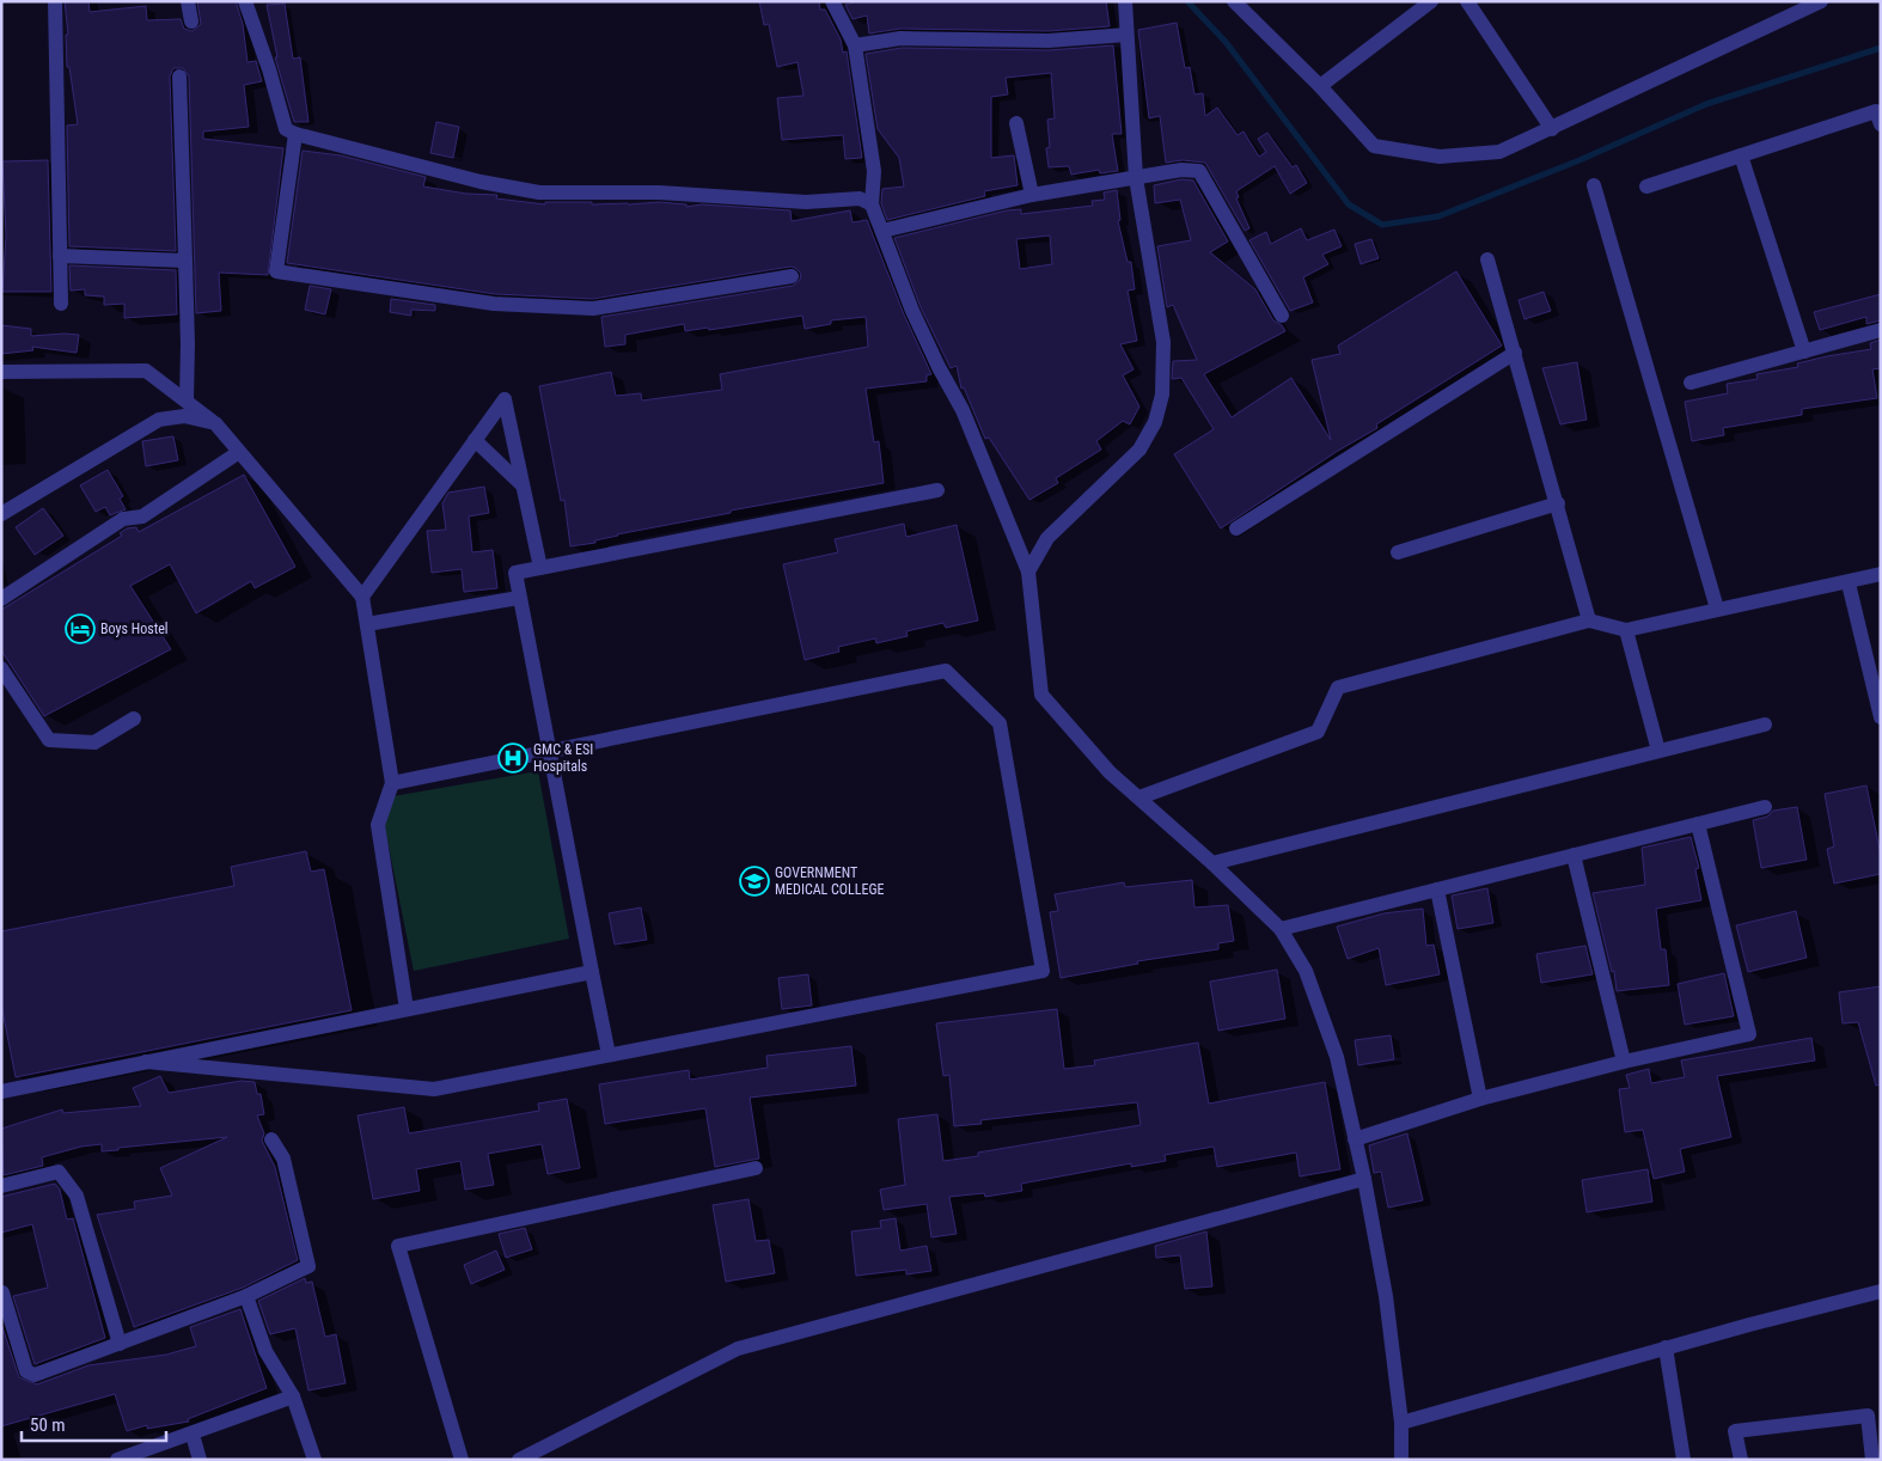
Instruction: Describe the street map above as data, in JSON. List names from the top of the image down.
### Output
{
  "places": {
    "hotel": ["Boys Hostel"],
    "hospital": ["GMC & ESI Hospitals"],
    "school or university": ["GOVERNMENT MEDICAL COLLEGE"]
  },
  "scale_bar": "50 m"
}
